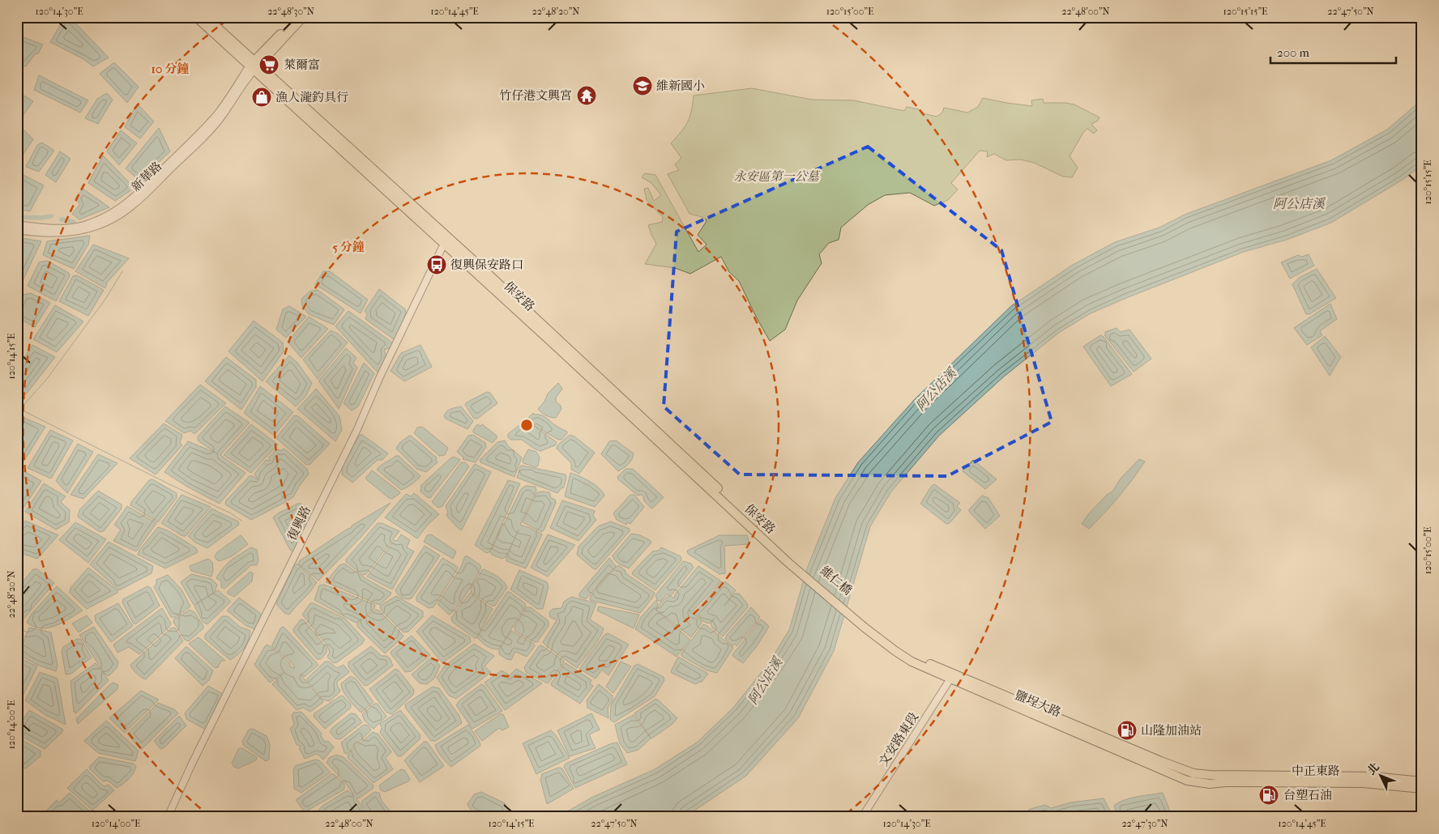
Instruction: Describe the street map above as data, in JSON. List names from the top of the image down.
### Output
{
  "streets": {
    "main road": [
      "保安路",
      "維仁橋",
      "鹽埕大路",
      "中正東路"
    ],
    "street": ["新華路", "復興路", "文安路東段"]
  },
  "crossings": [
    ["新華路", "保安路"],
    ["保安路", "復興路"],
    ["保安路", "維仁橋"],
    ["維仁橋", "鹽埕大路"],
    ["鹽埕大路", "文安路東段"],
    ["鹽埕大路", "中正東路"]
  ],
  "water": ["阿公店溪"],
  "parks": ["永安區第一公墓"],
  "places": {
    "supermarket": ["萊爾富"],
    "school or university": ["維新國小"],
    "temple": ["竹仔港文興宮"],
    "shop": ["漁人瀧釣具行"],
    "bus stop": ["復興保安路口"],
    "fuel station": ["山隆加油站", "台塑石油"]
  },
  "scale_bar": "200 m",
  "north": "top left",
  "coordinates": [
    "120°14'30\"E",
    "22°48'30\"N",
    "120°14'45\"E",
    "22°48'20\"N",
    "120°15'00\"E",
    "22°48'00\"N",
    "120°15'15\"E",
    "22°47'50\"N",
    "120°14'15\"E",
    "120°14'00\"E",
    "22°47'30\"N"
  ],
  "rings": ["10 分鐘", "5 分鐘"]
}
